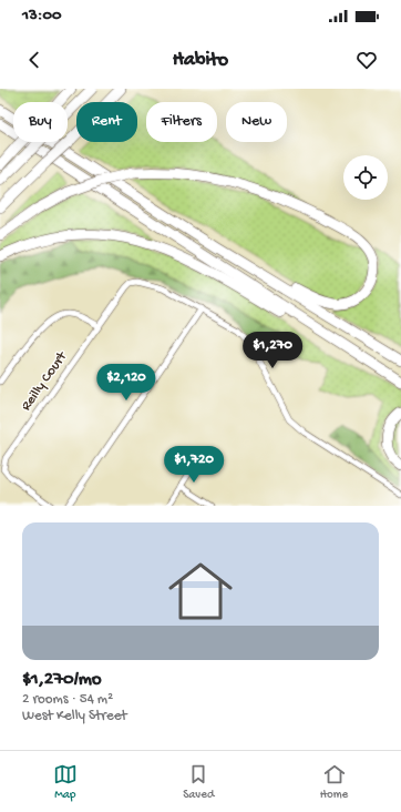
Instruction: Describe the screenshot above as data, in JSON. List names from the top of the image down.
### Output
{
  "streets": {
    "street": ["Reilly Court"]
  },
  "page": {
    "status": "13:00",
    "header": "Habito",
    "chip": [
      "Buy",
      "Rent",
      "Filters",
      "New"
    ],
    "price": ["$1,270", "$2,120", "$1,720"],
    "list": [
      {
        "name": "$1,270/mo",
        "note": "2 rooms · 54 m² · West Kelly Street"
      }
    ],
    "tabs": ["Map", "Saved", "Home"]
  }
}
